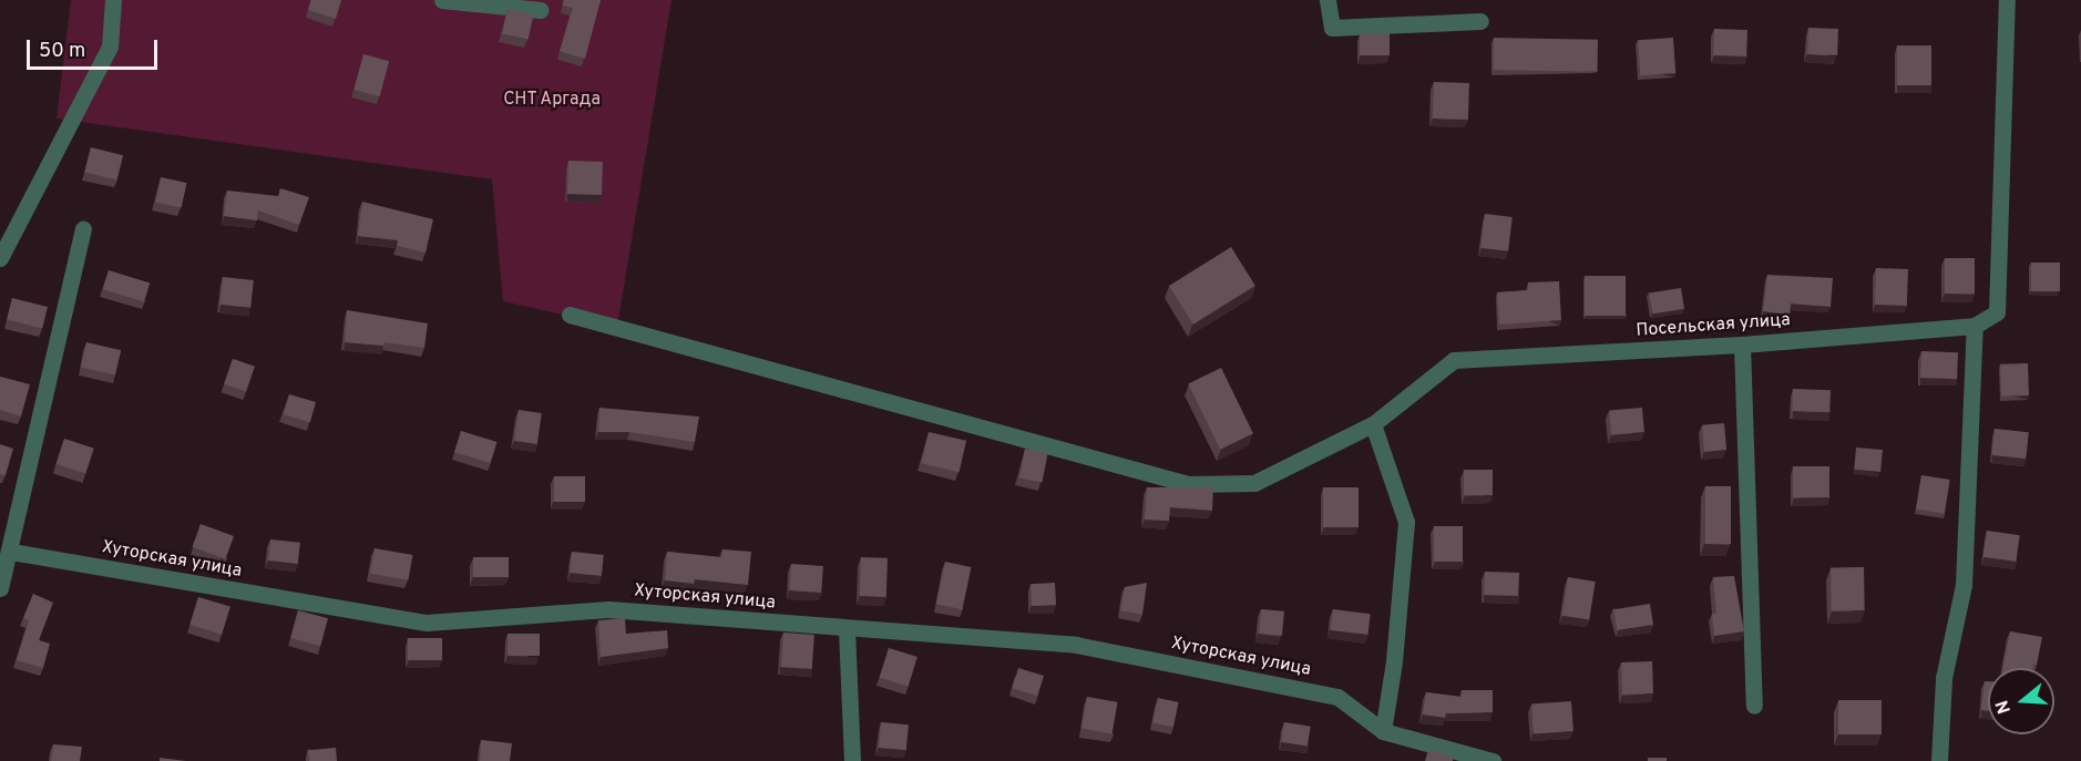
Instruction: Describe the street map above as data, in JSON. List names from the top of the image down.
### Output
{
  "streets": {
    "street": ["Посельская улица", "Хуторская улица"]
  },
  "parks": ["СНТ Аргада"],
  "scale_bar": "50 m",
  "north": "left"
}
